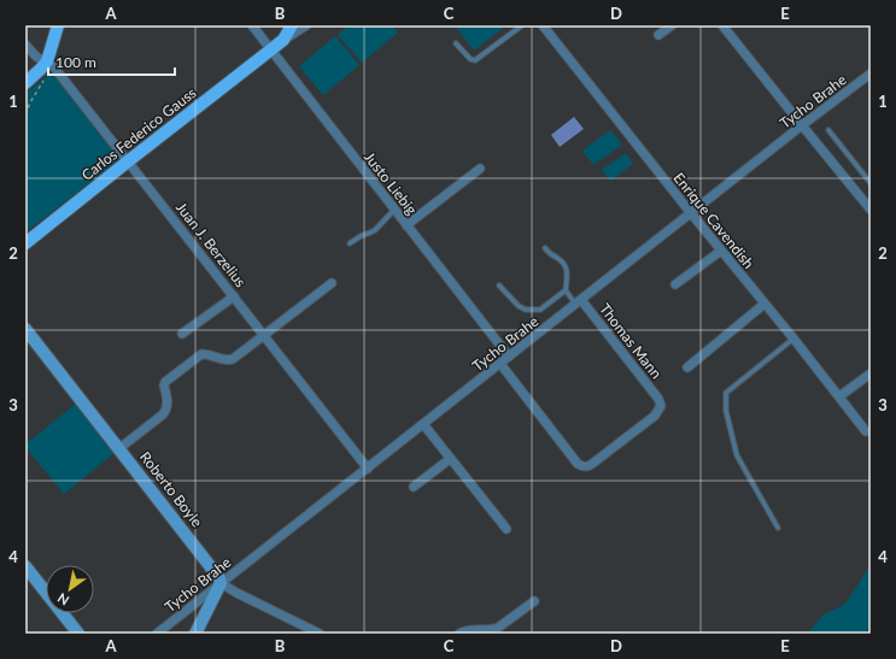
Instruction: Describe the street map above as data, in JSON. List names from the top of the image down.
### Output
{
  "streets": {
    "main road": ["Carlos Federico Gauss", "Roberto Boyle"],
    "street": [
      "Tycho Brahe",
      "Justo Liebig",
      "Enrique Cavendish",
      "Juan J. Berzelius",
      "Thomas Mann"
    ]
  },
  "crossings": [
    ["Tycho Brahe", "Justo Liebig"],
    ["Tycho Brahe", "Enrique Cavendish"],
    ["Tycho Brahe", "Juan J. Berzelius"],
    ["Tycho Brahe", "Thomas Mann"],
    ["Tycho Brahe", "Roberto Boyle"],
    ["Carlos Federico Gauss", "Justo Liebig"],
    ["Carlos Federico Gauss", "Juan J. Berzelius"]
  ],
  "scale_bar": "100 m",
  "north": "bottom left",
  "grid": {
    "columns": [
      "A",
      "B",
      "C",
      "D",
      "E"
    ],
    "rows": [
      "1",
      "2",
      "3",
      "4"
    ]
  }
}
